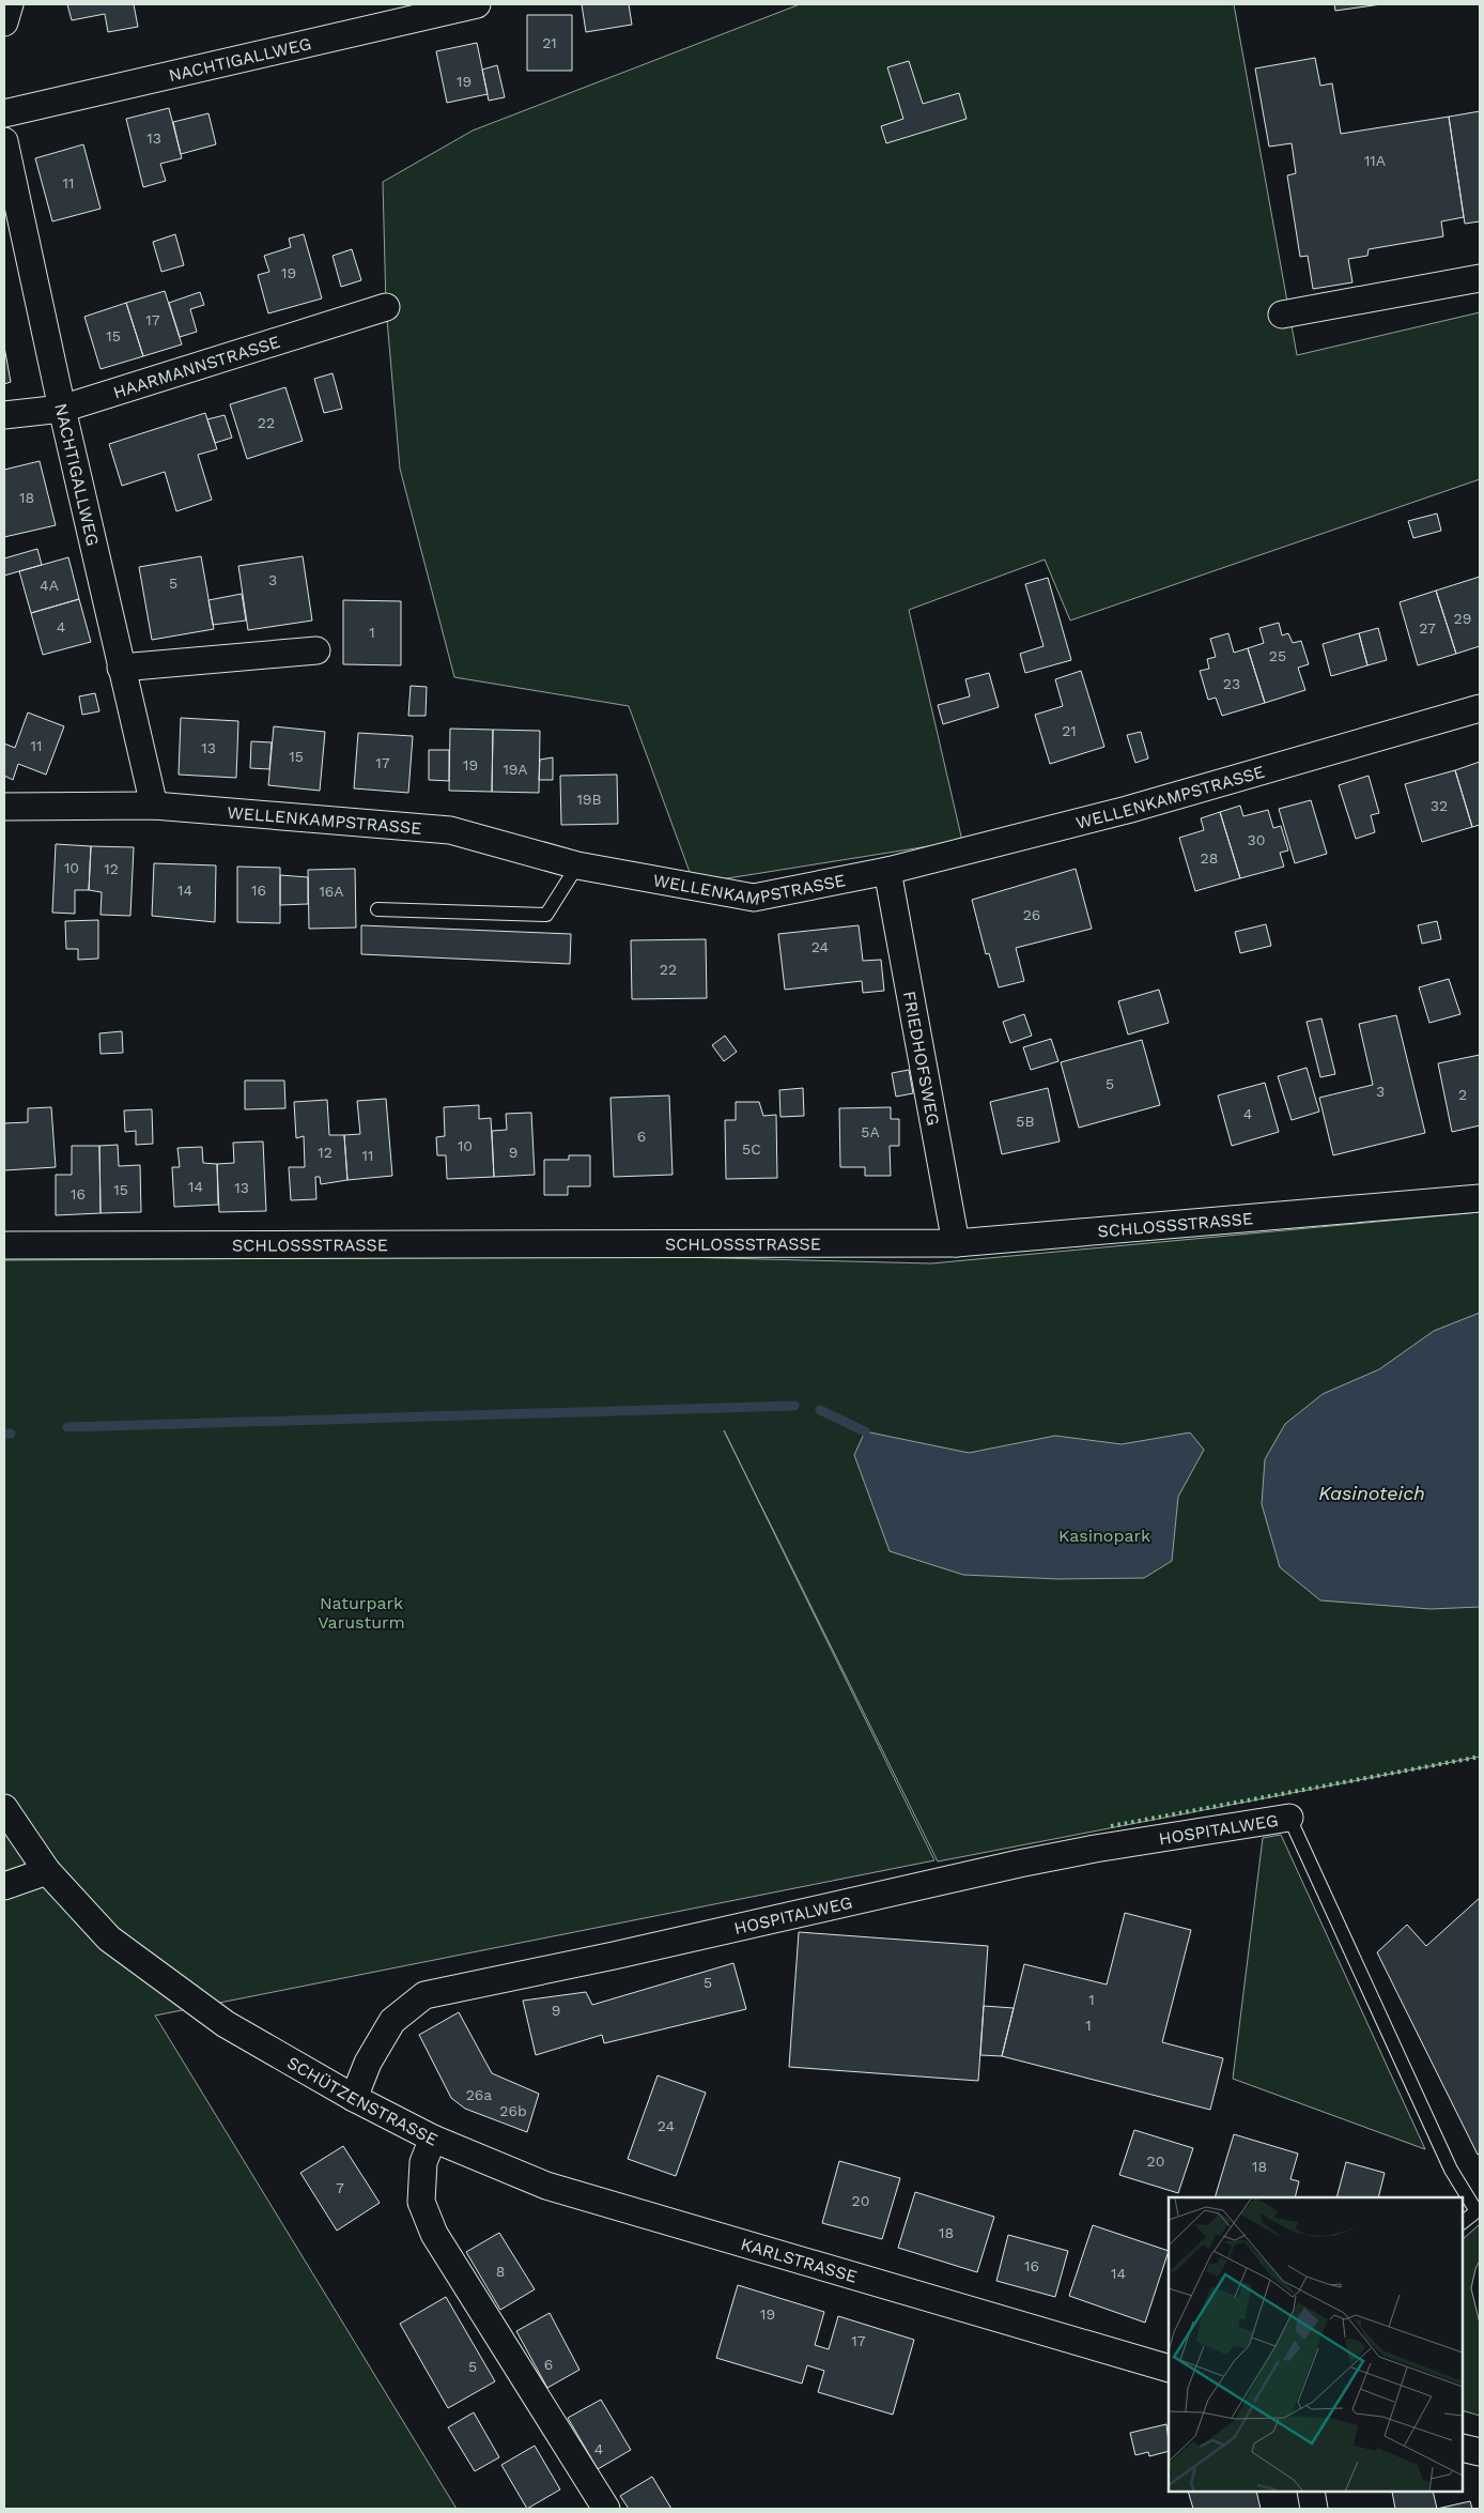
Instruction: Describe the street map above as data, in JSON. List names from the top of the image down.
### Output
{
  "streets": {
    "street": [
      "NACHTIGALLWEG",
      "HAARMANNSTRASSE",
      "WELLENKAMPSTRASSE",
      "FRIEDHOFSWEG",
      "SCHLOSSSTRASSE",
      "HOSPITALWEG",
      "SCHÜTZENSTRASSE",
      "KARLSTRASSE"
    ]
  },
  "crossings": [
    ["NACHTIGALLWEG", "HAARMANNSTRASSE"],
    ["NACHTIGALLWEG", "WELLENKAMPSTRASSE"],
    ["WELLENKAMPSTRASSE", "FRIEDHOFSWEG"],
    ["FRIEDHOFSWEG", "SCHLOSSSTRASSE"],
    ["HOSPITALWEG", "SCHÜTZENSTRASSE"],
    ["SCHÜTZENSTRASSE", "KARLSTRASSE"]
  ],
  "water": ["Kasinoteich"],
  "parks": ["Kasinopark", "Naturpark Varusturm"],
  "house_numbers": [
    "21",
    "19",
    "13",
    "11A",
    "11",
    "19",
    "17",
    "15",
    "22",
    "18",
    "3",
    "5",
    "4A",
    "29",
    "4",
    "27",
    "1",
    "25",
    "23",
    "21",
    "11",
    "13",
    "15",
    "17",
    "19",
    "19A",
    "19B",
    "32",
    "30",
    "28",
    "10",
    "12",
    "14",
    "16",
    "16A",
    "26",
    "24",
    "22",
    "5",
    "3",
    "2",
    "4",
    "5B",
    "5A",
    "6",
    "10",
    "5C",
    "12",
    "9",
    "11",
    "14",
    "13",
    "15",
    "16",
    "5",
    "1",
    "9",
    "1",
    "26a",
    "26b",
    "24",
    "20",
    "18",
    "7",
    "20",
    "18",
    "16",
    "8",
    "14",
    "19",
    "17",
    "6",
    "5",
    "4"
  ]
}
